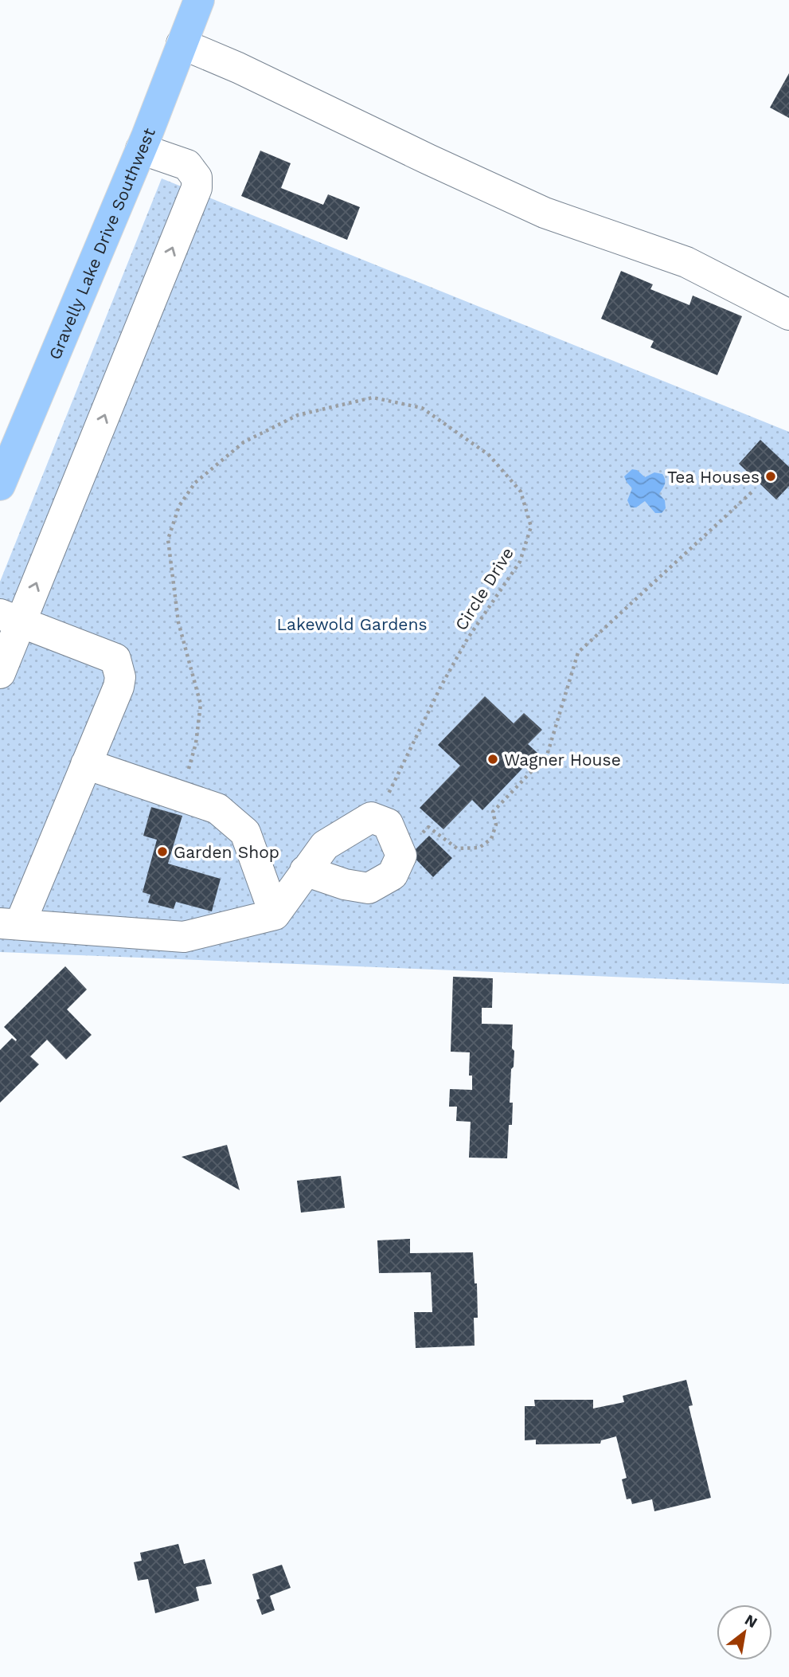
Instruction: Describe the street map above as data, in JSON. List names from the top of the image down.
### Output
{
  "streets": {
    "main road": ["Gravelly Lake Drive Southwest"],
    "path": ["Circle Drive"]
  },
  "parks": ["Lakewold Gardens"],
  "places": ["Tea Houses", "Wagner House", "Garden Shop"],
  "north": "top right"
}
